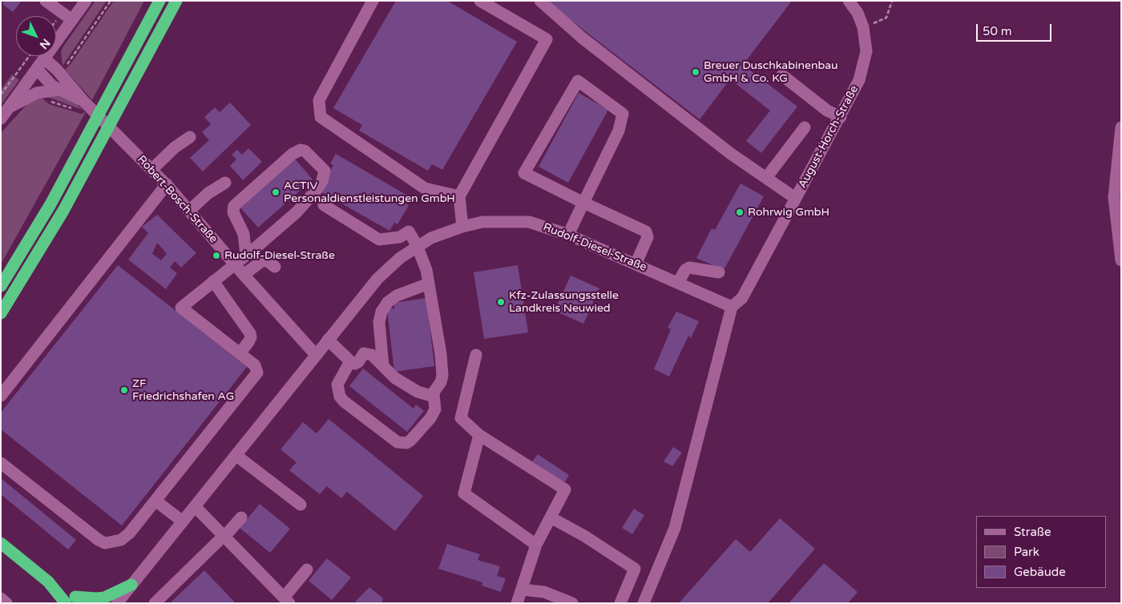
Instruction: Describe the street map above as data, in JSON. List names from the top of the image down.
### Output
{
  "streets": {
    "street": ["August-Horch-Straße", "Robert-Bosch-Straße", "Rudolf-Diesel-Straße"]
  },
  "crossings": [
    ["August-Horch-Straße", "Rudolf-Diesel-Straße"],
    ["Robert-Bosch-Straße", "Rudolf-Diesel-Straße"]
  ],
  "places": [
    "Breuer Duschkabinenbau GmbH & Co. KG",
    "ACTIV Personaldienstleistungen GmbH",
    "Rohrwig GmbH",
    "Rudolf-Diesel-Straße",
    "Kfz-Zulassungsstelle Landkreis Neuwied",
    "ZF Friedrichshafen AG"
  ],
  "legend": ["Straße", "Park", "Gebäude"],
  "scale_bar": "50 m",
  "north": "bottom right"
}
